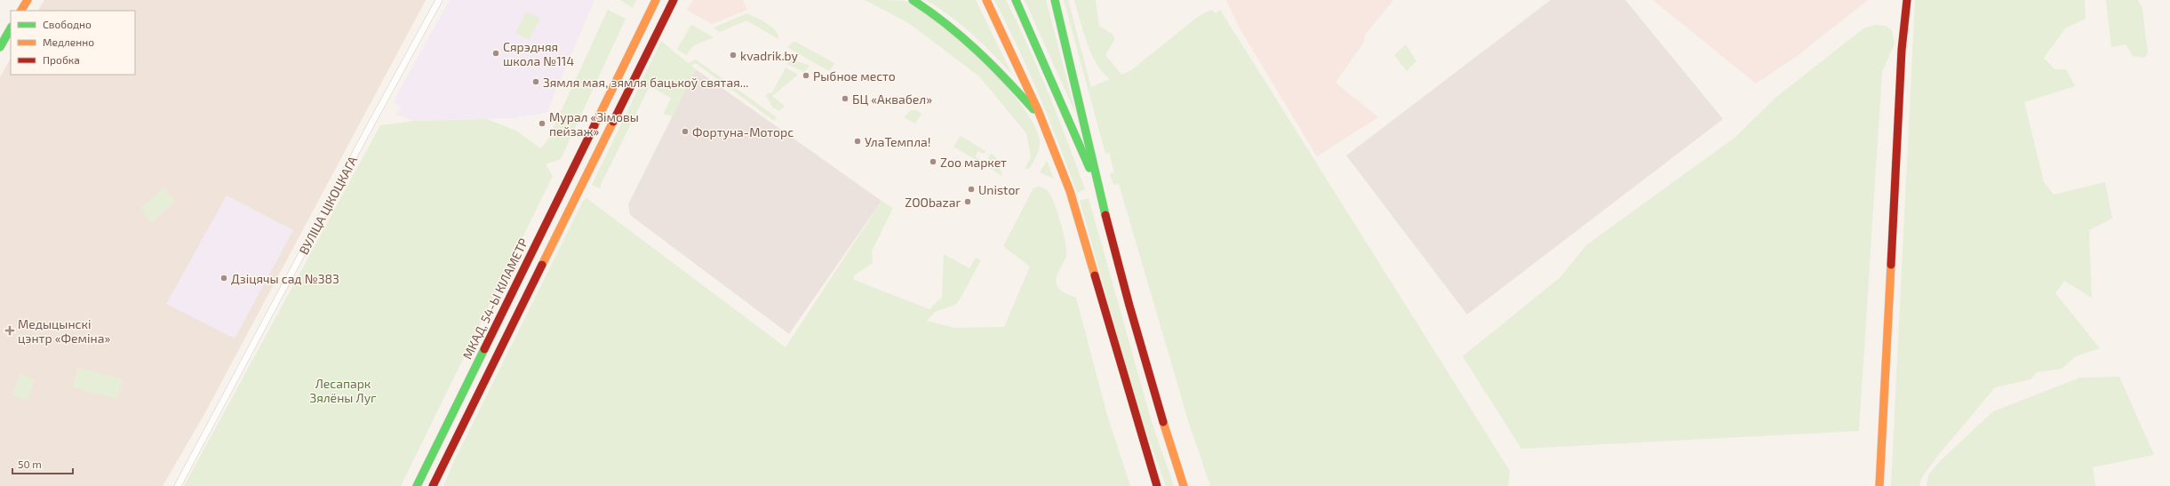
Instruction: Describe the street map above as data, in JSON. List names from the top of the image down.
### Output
{
  "streets": {
    "main road": ["МКАД, 54-Ы КІЛАМЕТР"],
    "street": ["ВУЛІЦА ЦІКОЦКАГА"]
  },
  "parks": ["Лесапарк Зялёны Луг"],
  "places": {
    "other": [
      "Сярэдняя школа №114",
      "kvadrik.by",
      "Рыбное место",
      "Зямля мая, зямля бацькоў святая...",
      "БЦ «Аквабел»",
      "Мурал «Зімовы пейзаж»",
      "Фортуна-Моторс",
      "УлаТемпла!",
      "Zoo маркет",
      "Unistor",
      "ZOObazar",
      "Дзіцячы сад №383"
    ],
    "health": ["Медыцынскі цэнтр «Феміна»"]
  },
  "legend": ["Свободно", "Медленно", "Пробка"],
  "scale_bar": "50 m"
}
